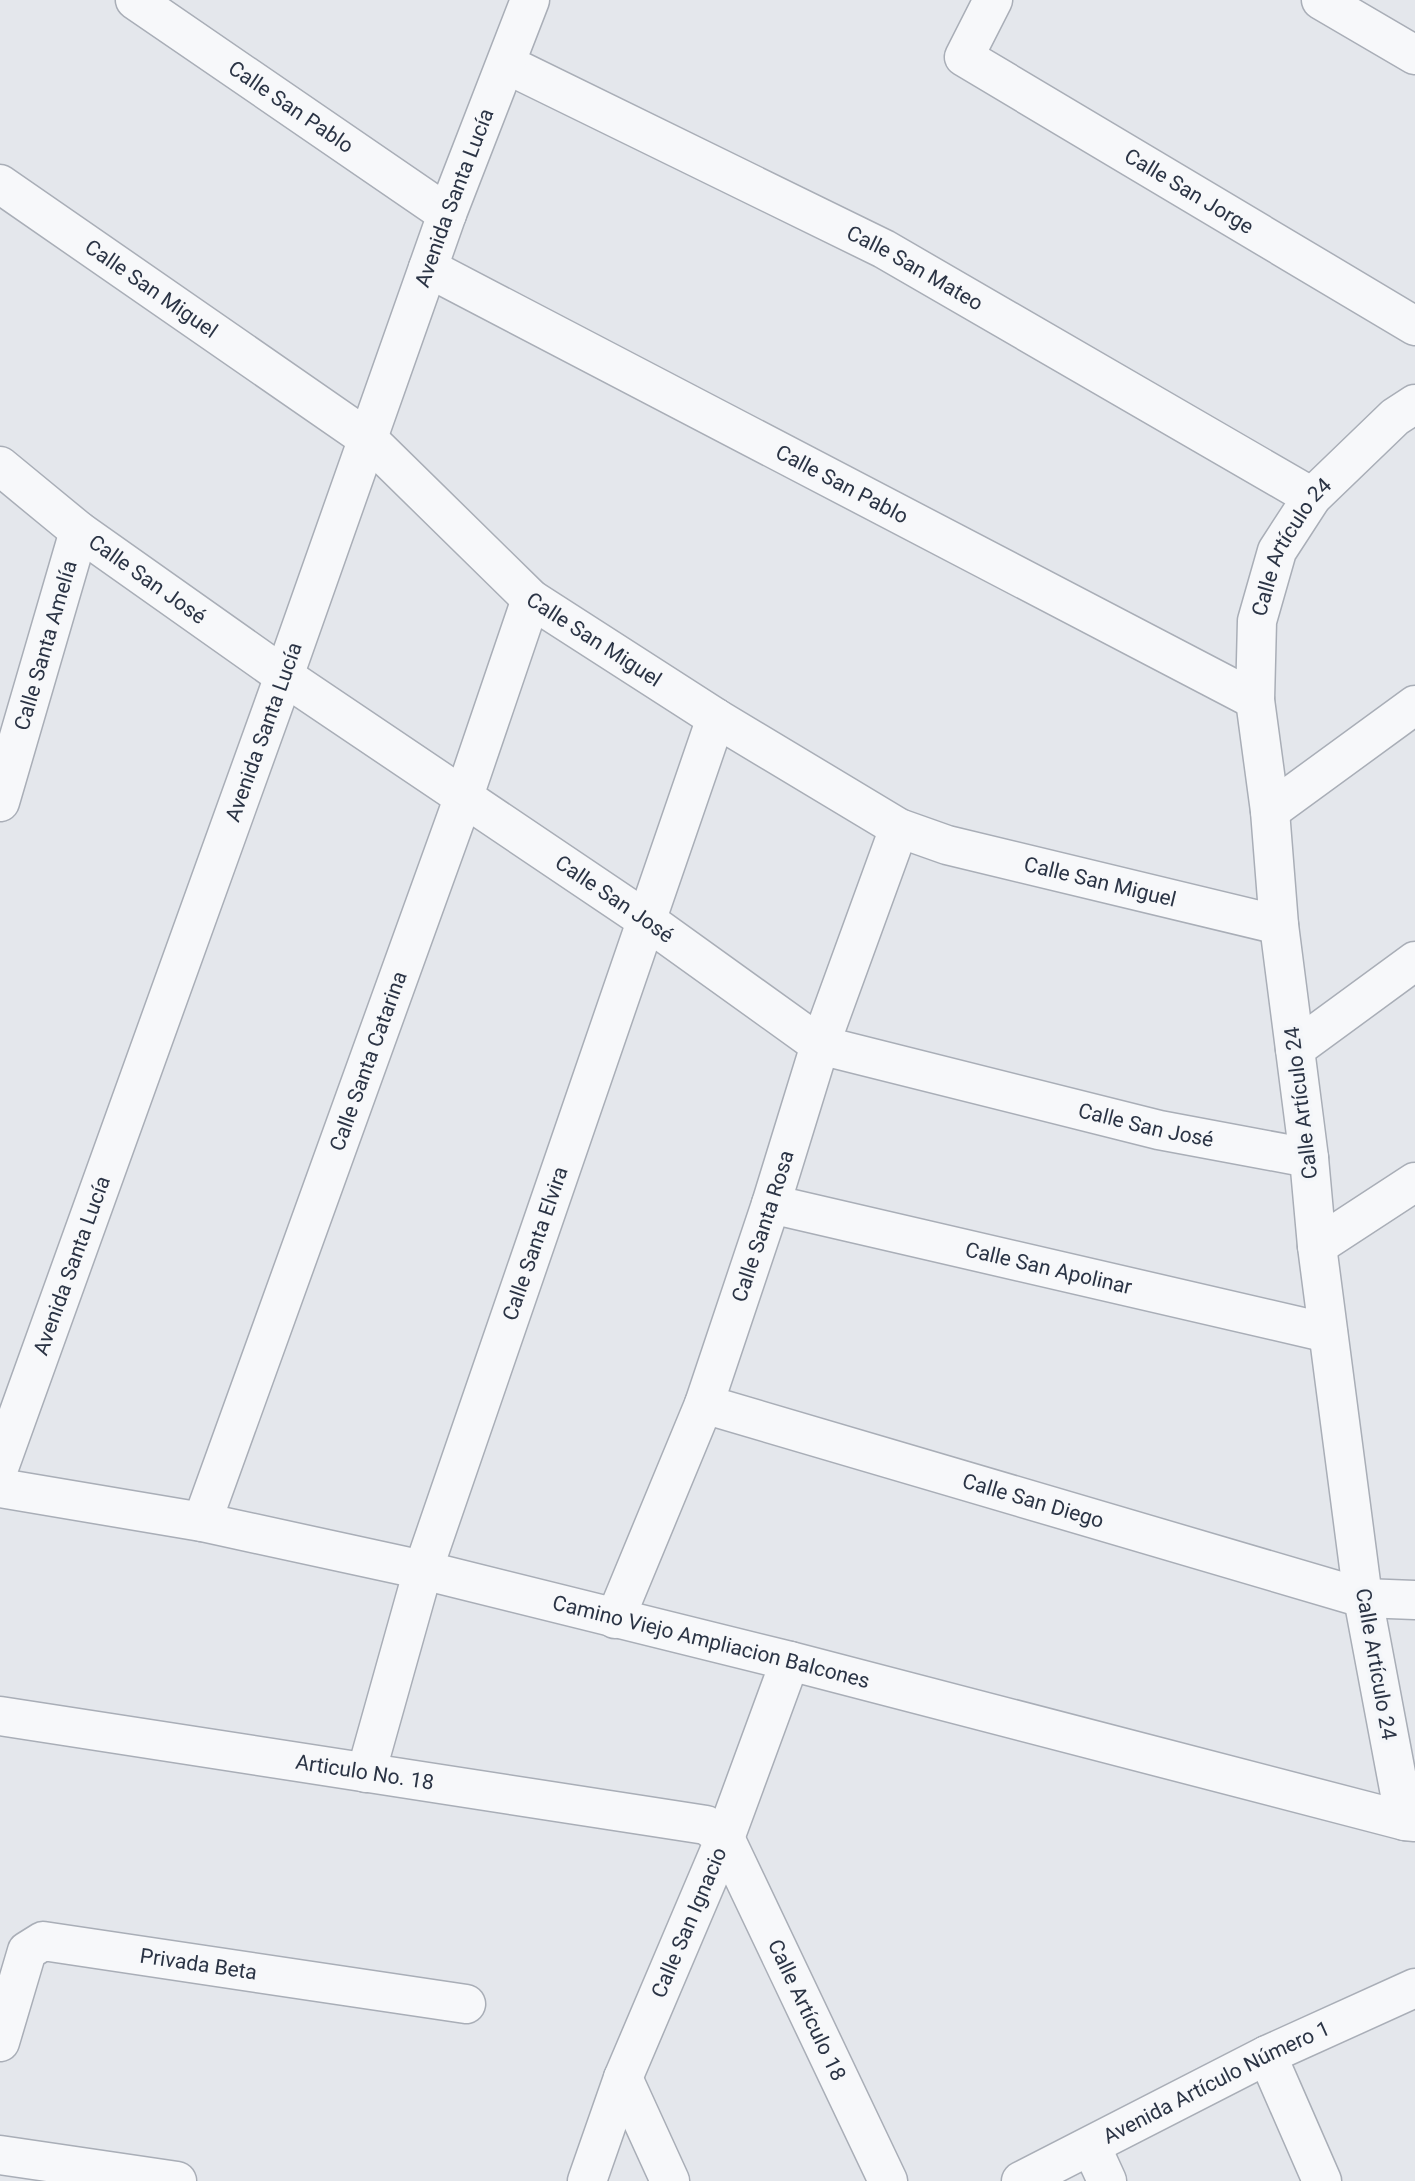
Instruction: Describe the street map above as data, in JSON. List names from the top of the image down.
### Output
{
  "streets": {
    "street": [
      "Calle San Pablo",
      "Calle San Jorge",
      "Avenida Santa Lucía",
      "Calle San Mateo",
      "Calle San Miguel",
      "Calle Artículo 24",
      "Calle San José",
      "Calle Santa Amelía",
      "Calle Santa Catarina",
      "Calle Santa Rosa",
      "Calle Santa Elvira",
      "Calle San Apolinar",
      "Calle San Diego",
      "Camino Viejo Ampliacion Balcones",
      "Articulo No. 18",
      "Calle San Ignacio",
      "Privada Beta",
      "Calle Artículo 18",
      "Avenida Artículo Número 1"
    ]
  },
  "crossings": [
    ["Calle San Pablo", "Avenida Santa Lucía"],
    ["Calle San Pablo", "Calle Artículo 24"],
    ["Avenida Santa Lucía", "Calle San Mateo"],
    ["Avenida Santa Lucía", "Calle San Miguel"],
    ["Avenida Santa Lucía", "Calle San José"],
    ["Calle San Mateo", "Calle Artículo 24"],
    ["Calle San Miguel", "Calle Artículo 24"],
    ["Calle San Miguel", "Calle Santa Catarina"],
    ["Calle San Miguel", "Calle Santa Rosa"],
    ["Calle San Miguel", "Calle Santa Elvira"],
    ["Calle Artículo 24", "Calle San José"],
    ["Calle Artículo 24", "Calle San Apolinar"],
    ["Calle Artículo 24", "Calle San Diego"],
    ["Calle Artículo 24", "Camino Viejo Ampliacion Balcones"],
    ["Calle San José", "Calle Santa Amelía"],
    ["Calle San José", "Calle Santa Catarina"],
    ["Calle San José", "Calle Santa Rosa"],
    ["Calle San José", "Calle Santa Elvira"],
    ["Calle Santa Catarina", "Camino Viejo Ampliacion Balcones"],
    ["Calle Santa Rosa", "Calle San Apolinar"],
    ["Calle Santa Rosa", "Calle San Diego"],
    ["Calle Santa Rosa", "Camino Viejo Ampliacion Balcones"],
    ["Calle Santa Elvira", "Camino Viejo Ampliacion Balcones"],
    ["Calle Santa Elvira", "Articulo No. 18"],
    ["Camino Viejo Ampliacion Balcones", "Calle San Ignacio"],
    ["Articulo No. 18", "Calle San Ignacio"],
    ["Articulo No. 18", "Calle Artículo 18"],
    ["Calle San Ignacio", "Calle Artículo 18"]
  ]
}
